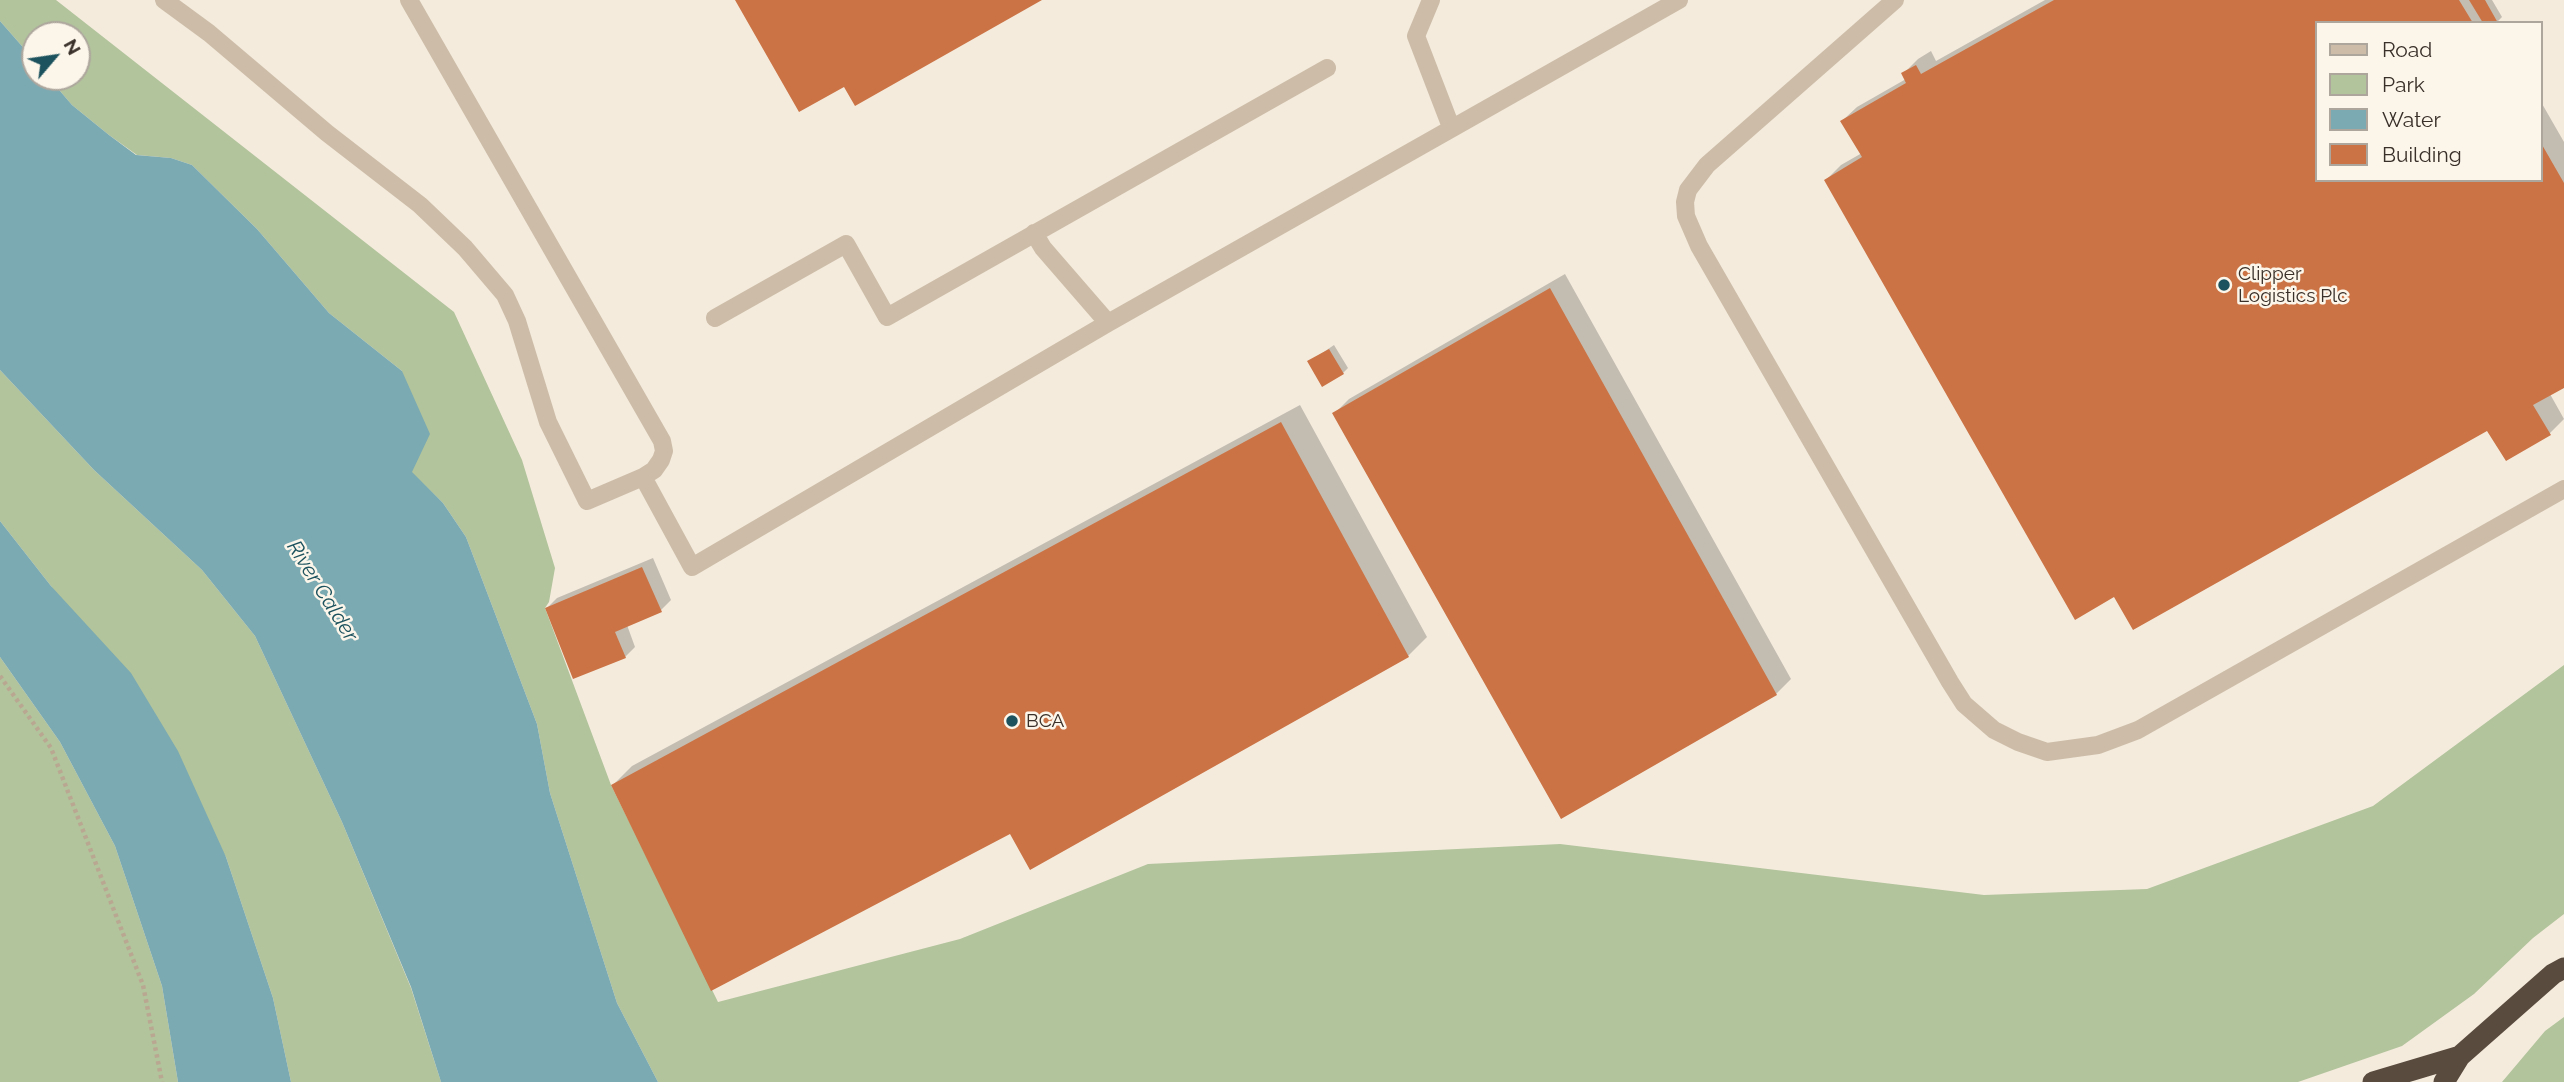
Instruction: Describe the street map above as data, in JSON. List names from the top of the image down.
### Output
{
  "water": ["River Calder"],
  "places": ["Clipper Logistics Plc", "BCA"],
  "legend": [
    "Road",
    "Park",
    "Water",
    "Building"
  ],
  "north": "top right"
}
